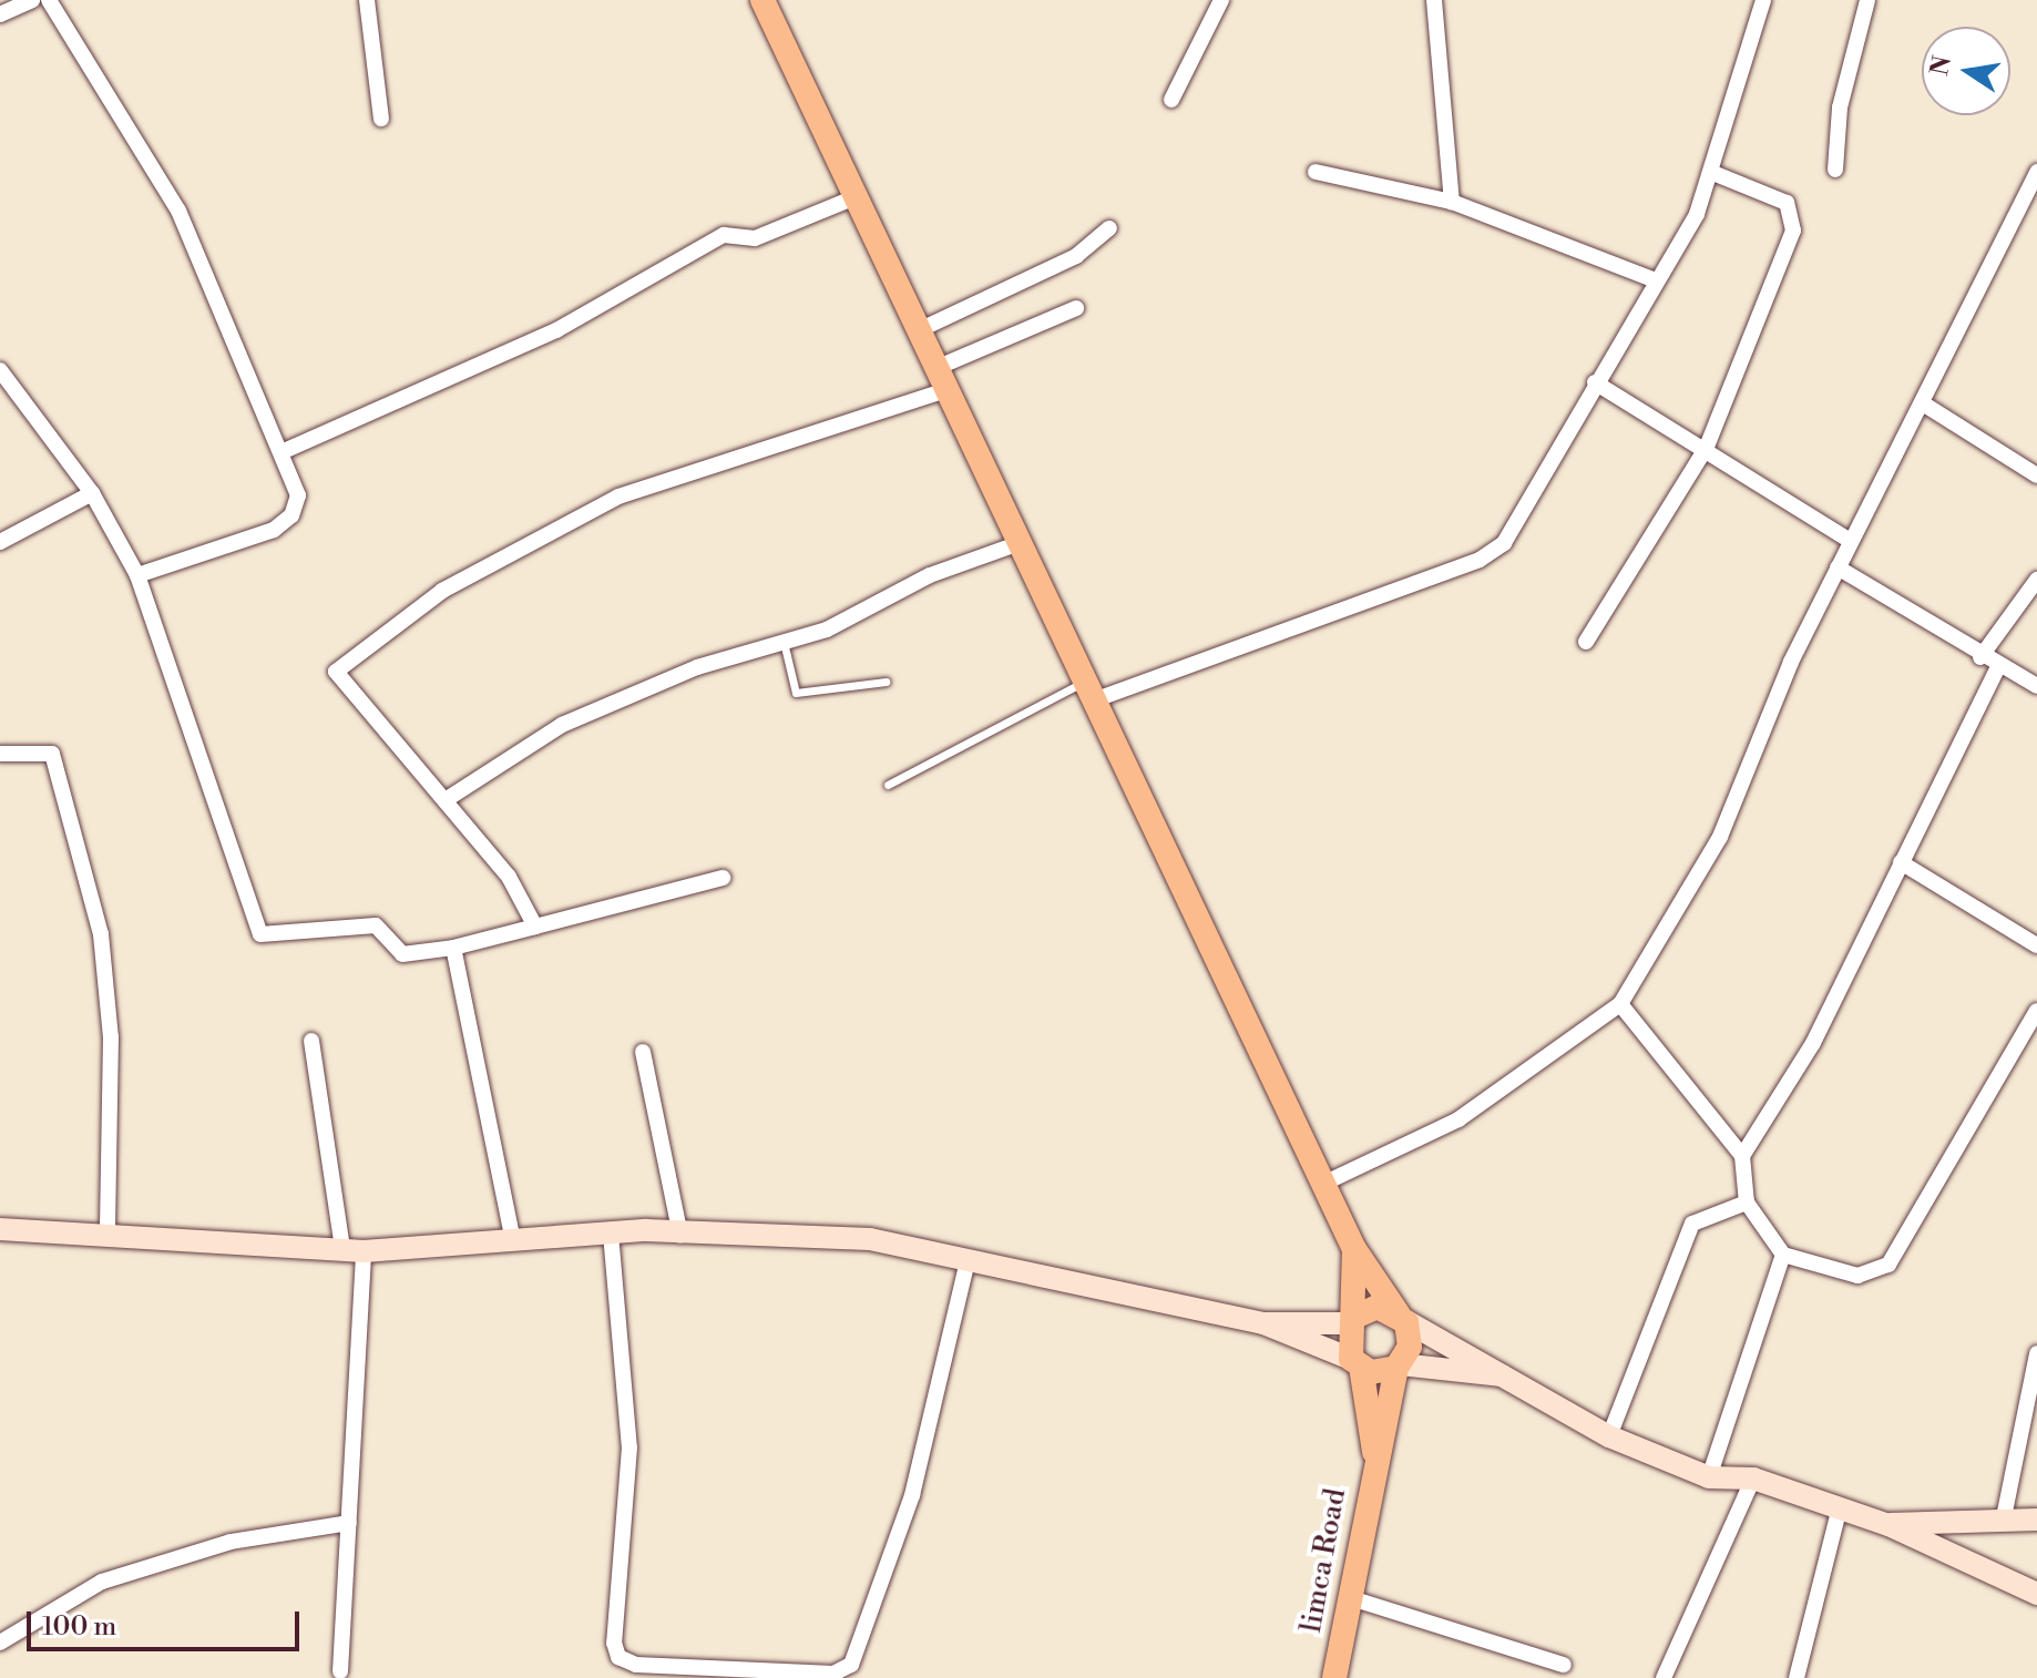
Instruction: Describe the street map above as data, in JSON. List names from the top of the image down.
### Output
{
  "streets": {
    "main road": ["limca Road"]
  },
  "scale_bar": "100 m",
  "north": "left"
}
